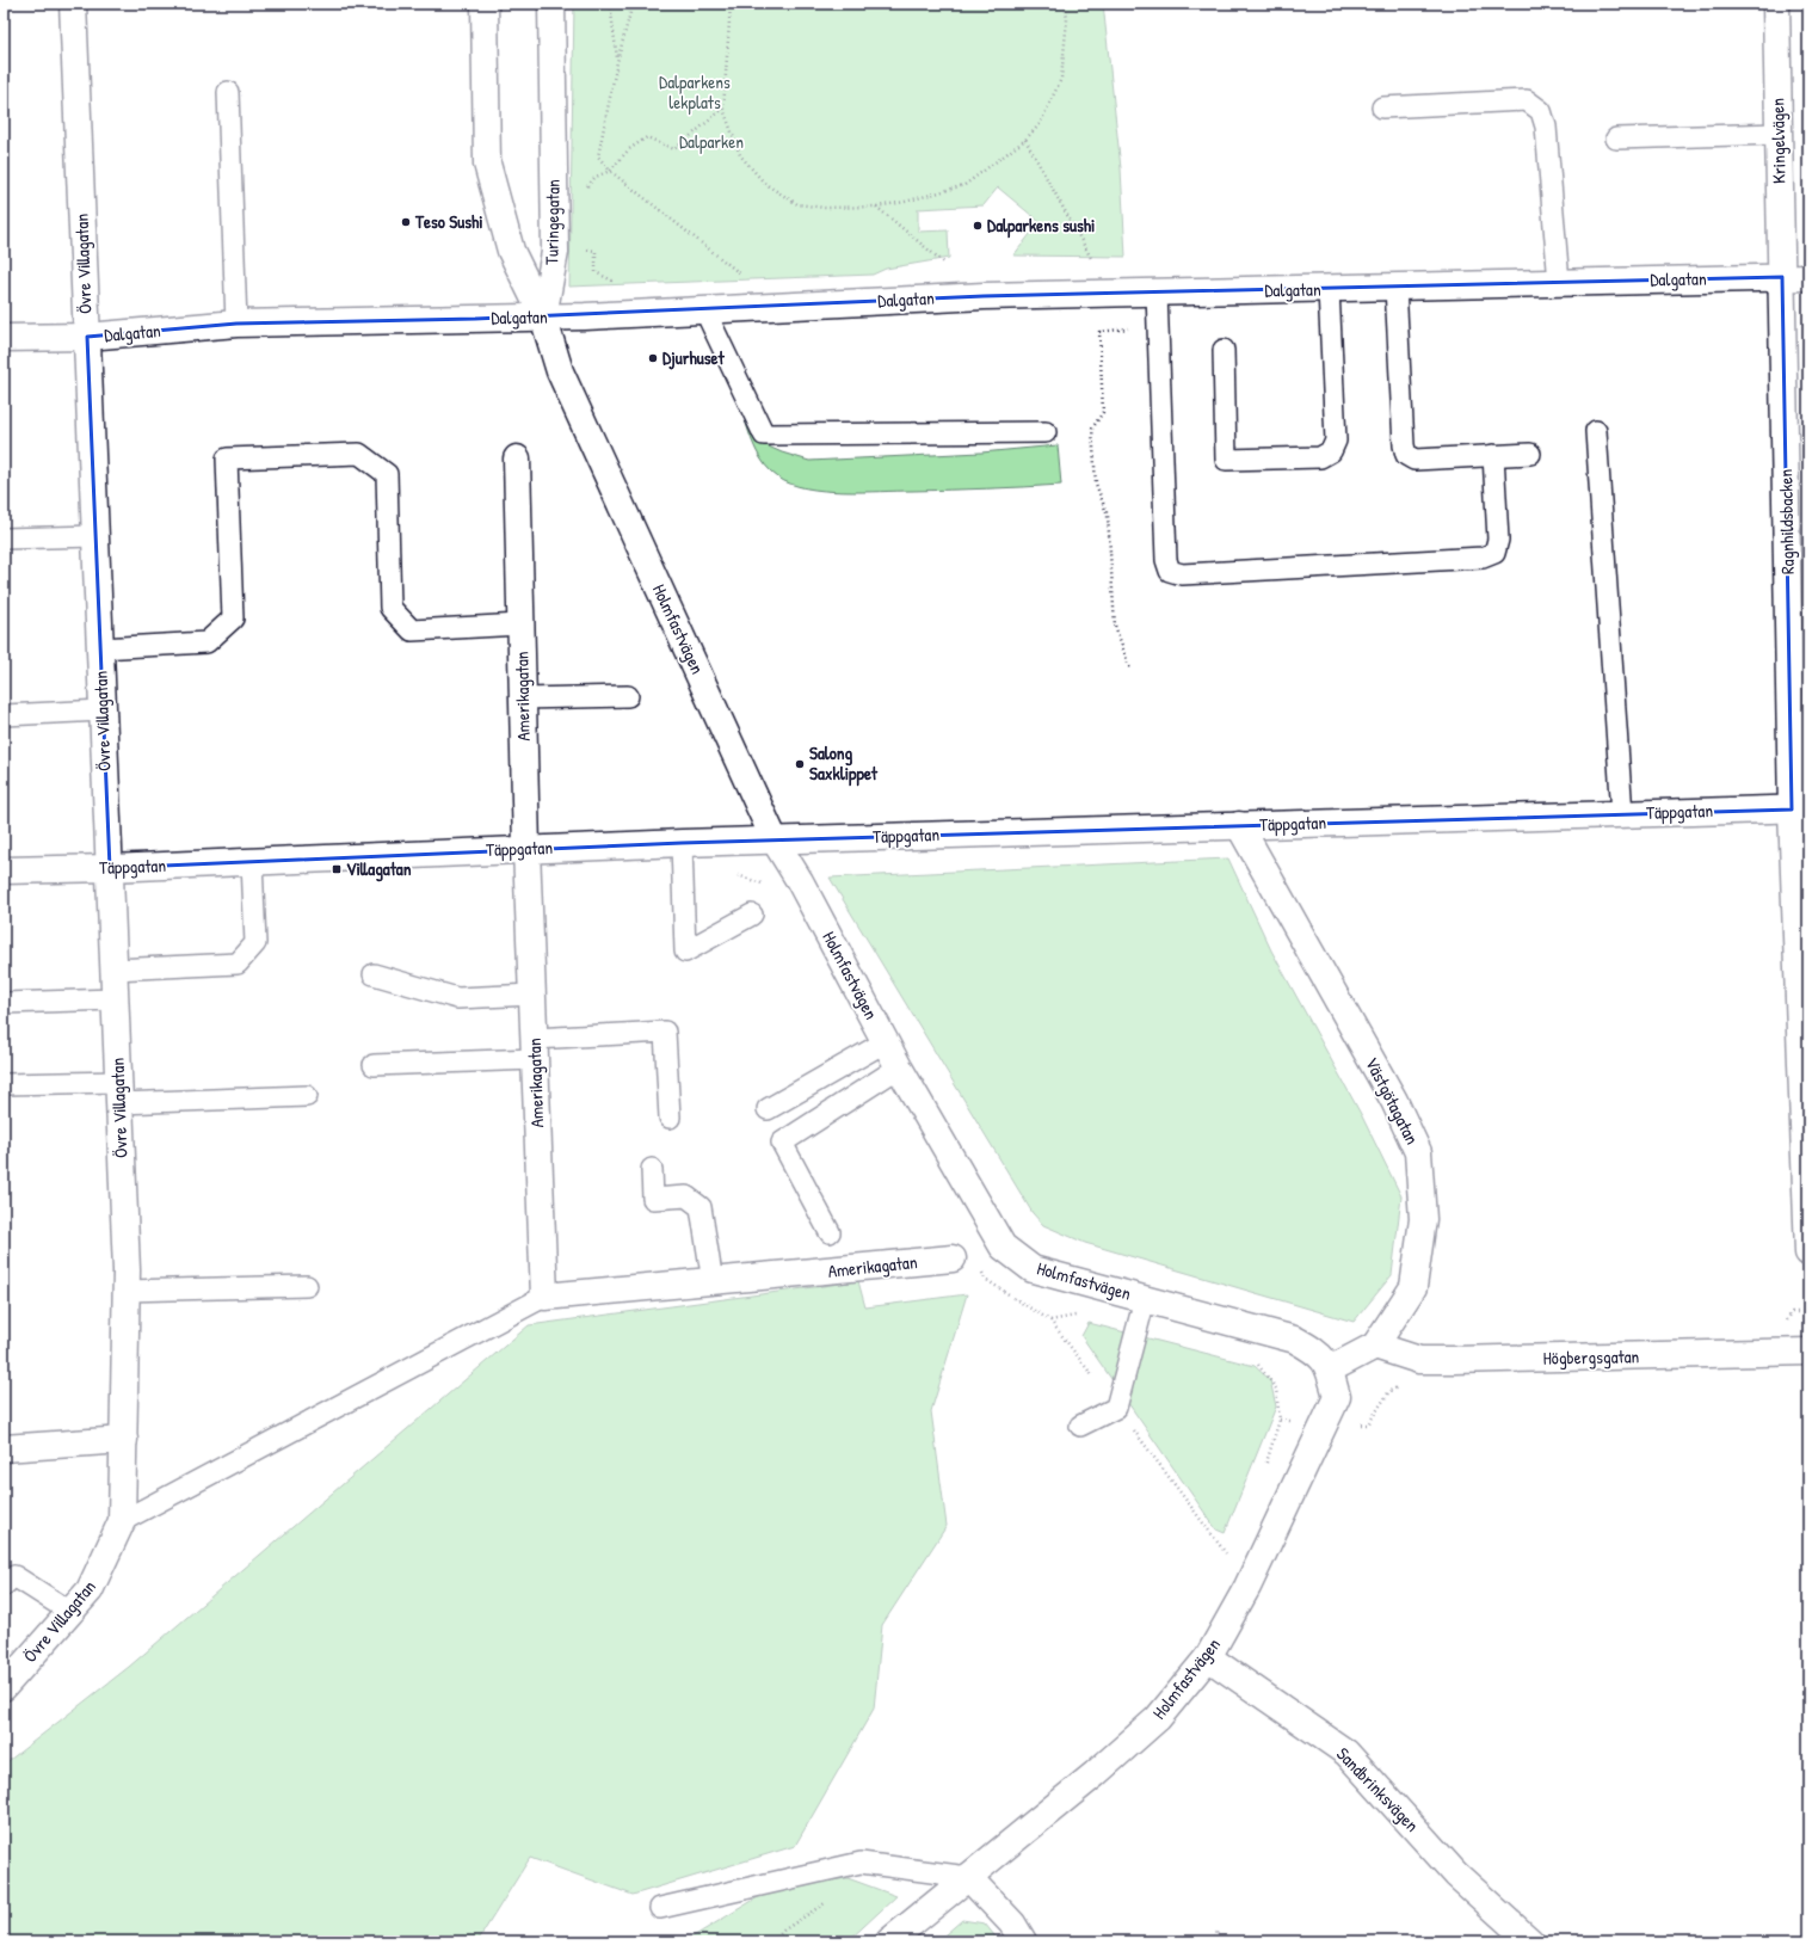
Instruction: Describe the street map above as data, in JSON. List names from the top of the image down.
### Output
{
  "streets": {
    "street": [
      "Kringelvägen",
      "Turingegatan",
      "Övre Villagatan",
      "Dalgatan",
      "Ragnhildsbacken",
      "Holmfastvägen",
      "Amerikagatan",
      "Täppgatan",
      "Västgötagatan",
      "Högbergsgatan",
      "Sandbrinksvägen"
    ]
  },
  "crossings": [
    ["Kringelvägen", "Dalgatan"],
    ["Kringelvägen", "Ragnhildsbacken"],
    ["Turingegatan", "Dalgatan"],
    ["Turingegatan", "Holmfastvägen"],
    ["Övre Villagatan", "Dalgatan"],
    ["Övre Villagatan", "Täppgatan"],
    ["Dalgatan", "Ragnhildsbacken"],
    ["Dalgatan", "Holmfastvägen"],
    ["Ragnhildsbacken", "Täppgatan"],
    ["Holmfastvägen", "Täppgatan"],
    ["Holmfastvägen", "Västgötagatan"],
    ["Holmfastvägen", "Sandbrinksvägen"],
    ["Amerikagatan", "Täppgatan"],
    ["Täppgatan", "Västgötagatan"],
    ["Västgötagatan", "Högbergsgatan"]
  ],
  "parks": ["Dalparkens lekplats", "Dalparken"],
  "places": {
    "other": [
      "Teso Sushi",
      "Dalparkens sushi",
      "Djurhuset",
      "Salong Saxklippet"
    ],
    "transit": ["Villagatan"]
  }
}
